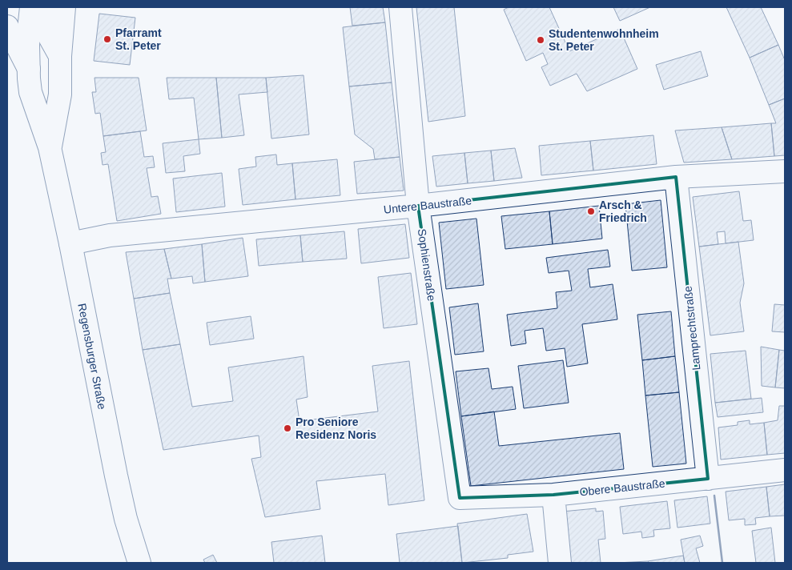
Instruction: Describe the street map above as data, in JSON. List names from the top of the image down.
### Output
{
  "streets": {
    "street": [
      "Untere Baustraße",
      "Sophienstraße",
      "Lamprechtstraße",
      "Regensburger Straße",
      "Obere Baustraße"
    ]
  },
  "crossings": [
    ["Untere Baustraße", "Sophienstraße"],
    ["Untere Baustraße", "Lamprechtstraße"],
    ["Untere Baustraße", "Regensburger Straße"],
    ["Sophienstraße", "Obere Baustraße"],
    ["Lamprechtstraße", "Obere Baustraße"]
  ],
  "places": [
    "Pfarramt St. Peter",
    "Studentenwohnheim St. Peter",
    "Arsch & Friedrich",
    "Pro Seniore Residenz Noris"
  ]
}
